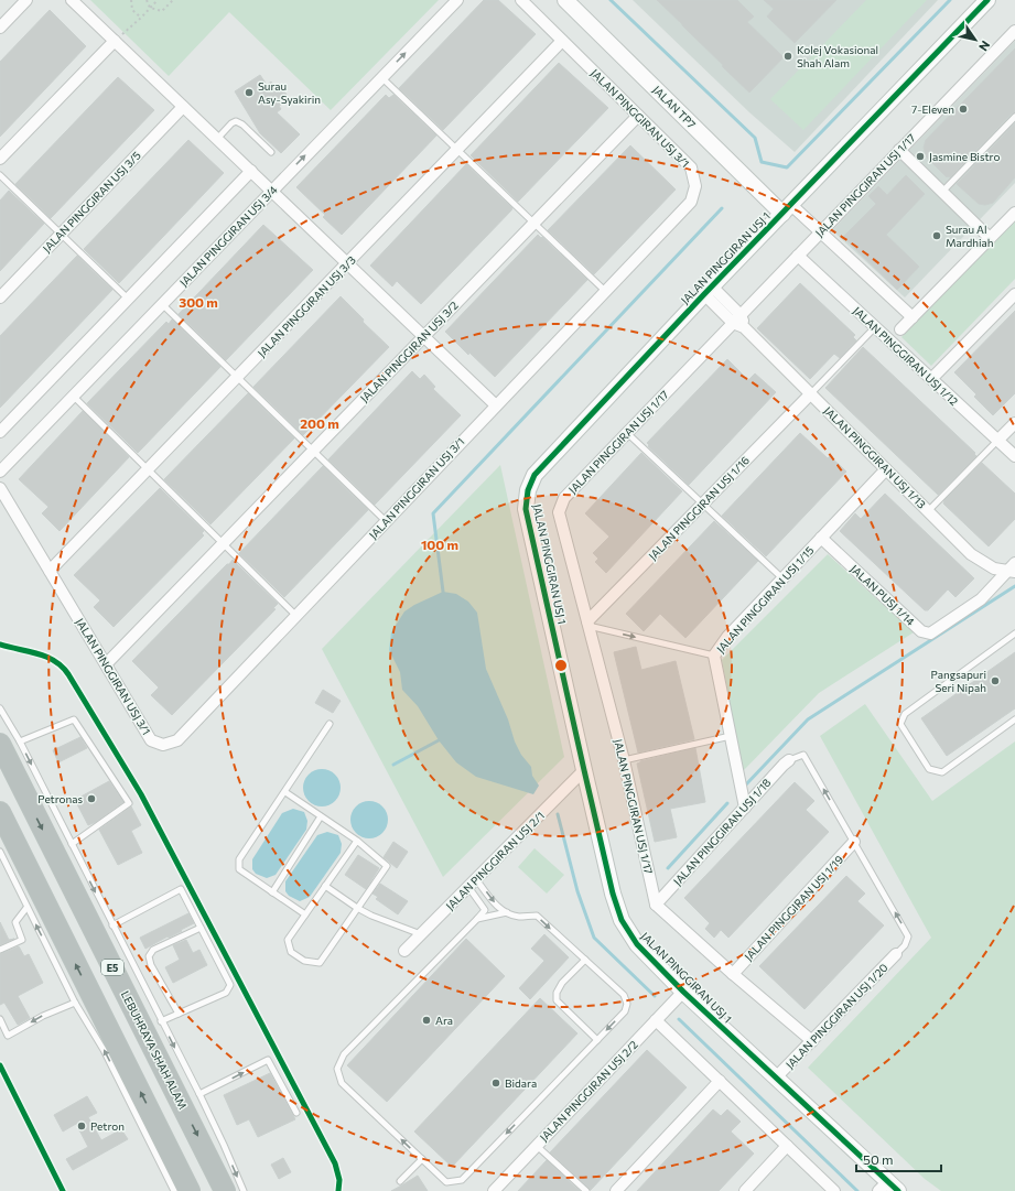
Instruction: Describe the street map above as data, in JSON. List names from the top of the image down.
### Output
{
  "streets": {
    "highway": ["E5", "LEBUHRAYA SHAH ALAM"],
    "street": [
      "JALAN TP7",
      "JALAN PINGGIRAN USJ 3/1",
      "JALAN PINGGIRAN USJ 1/17",
      "JALAN PINGGIRAN USJ 3/5",
      "JALAN PINGGIRAN USJ 3/4",
      "JALAN PINGGIRAN USJ 1",
      "JALAN PINGGIRAN USJ 3/3",
      "JALAN PINGGIRAN USJ 3/2",
      "JALAN PINGGIRAN USJ 1/12",
      "JALAN PINGGIRAN USJ 1/13",
      "JALAN PINGGIRAN USJ 1/16",
      "JALAN PUSJ 1/14",
      "JALAN PINGGIRAN USJ 1/15",
      "JALAN PINGGIRAN USJ 1/18",
      "JALAN PINGGIRAN USJ 2/1",
      "JALAN PINGGIRAN USJ 1/19",
      "JALAN PINGGIRAN USJ 1/20",
      "JALAN PINGGIRAN USJ 2/2"
    ]
  },
  "crossings": [
    ["JALAN TP7", "JALAN PINGGIRAN USJ 1"],
    ["JALAN PINGGIRAN USJ 3/1", "JALAN PINGGIRAN USJ 3/3"],
    ["JALAN PINGGIRAN USJ 3/1", "JALAN PINGGIRAN USJ 3/2"],
    ["JALAN PINGGIRAN USJ 1/17", "JALAN PINGGIRAN USJ 1/12"],
    ["JALAN PINGGIRAN USJ 1/17", "JALAN PINGGIRAN USJ 1/13"],
    ["JALAN PINGGIRAN USJ 1/17", "JALAN PINGGIRAN USJ 1/16"],
    ["JALAN PINGGIRAN USJ 1/17", "JALAN PINGGIRAN USJ 1/18"],
    ["JALAN PINGGIRAN USJ 1", "JALAN PINGGIRAN USJ 1/13"],
    ["JALAN PINGGIRAN USJ 1", "JALAN PINGGIRAN USJ 2/1"],
    ["JALAN PINGGIRAN USJ 1", "JALAN PINGGIRAN USJ 1/20"],
    ["JALAN PINGGIRAN USJ 1", "JALAN PINGGIRAN USJ 2/2"],
    ["JALAN PINGGIRAN USJ 1/13", "JALAN PINGGIRAN USJ 1/16"],
    ["JALAN PINGGIRAN USJ 1/13", "JALAN PUSJ 1/14"],
    ["JALAN PINGGIRAN USJ 1/13", "JALAN PINGGIRAN USJ 1/15"],
    ["JALAN PUSJ 1/14", "JALAN PINGGIRAN USJ 1/15"],
    ["JALAN PINGGIRAN USJ 1/15", "JALAN PINGGIRAN USJ 1/18"]
  ],
  "one_way": ["JALAN PINGGIRAN USJ 3/4"],
  "places": [
    "Kolej Vokasional Shah Alam",
    "Surau Asy-Syakirin",
    "7-Eleven",
    "Jasmine Bistro",
    "Surau Al Mardhiah",
    "Pangsapuri Seri Nipah",
    "Petronas",
    "Ara",
    "Bidara",
    "Petron"
  ],
  "scale_bar": "50 m",
  "north": "bottom right",
  "rings": ["300 m", "200 m", "100 m"]
}
